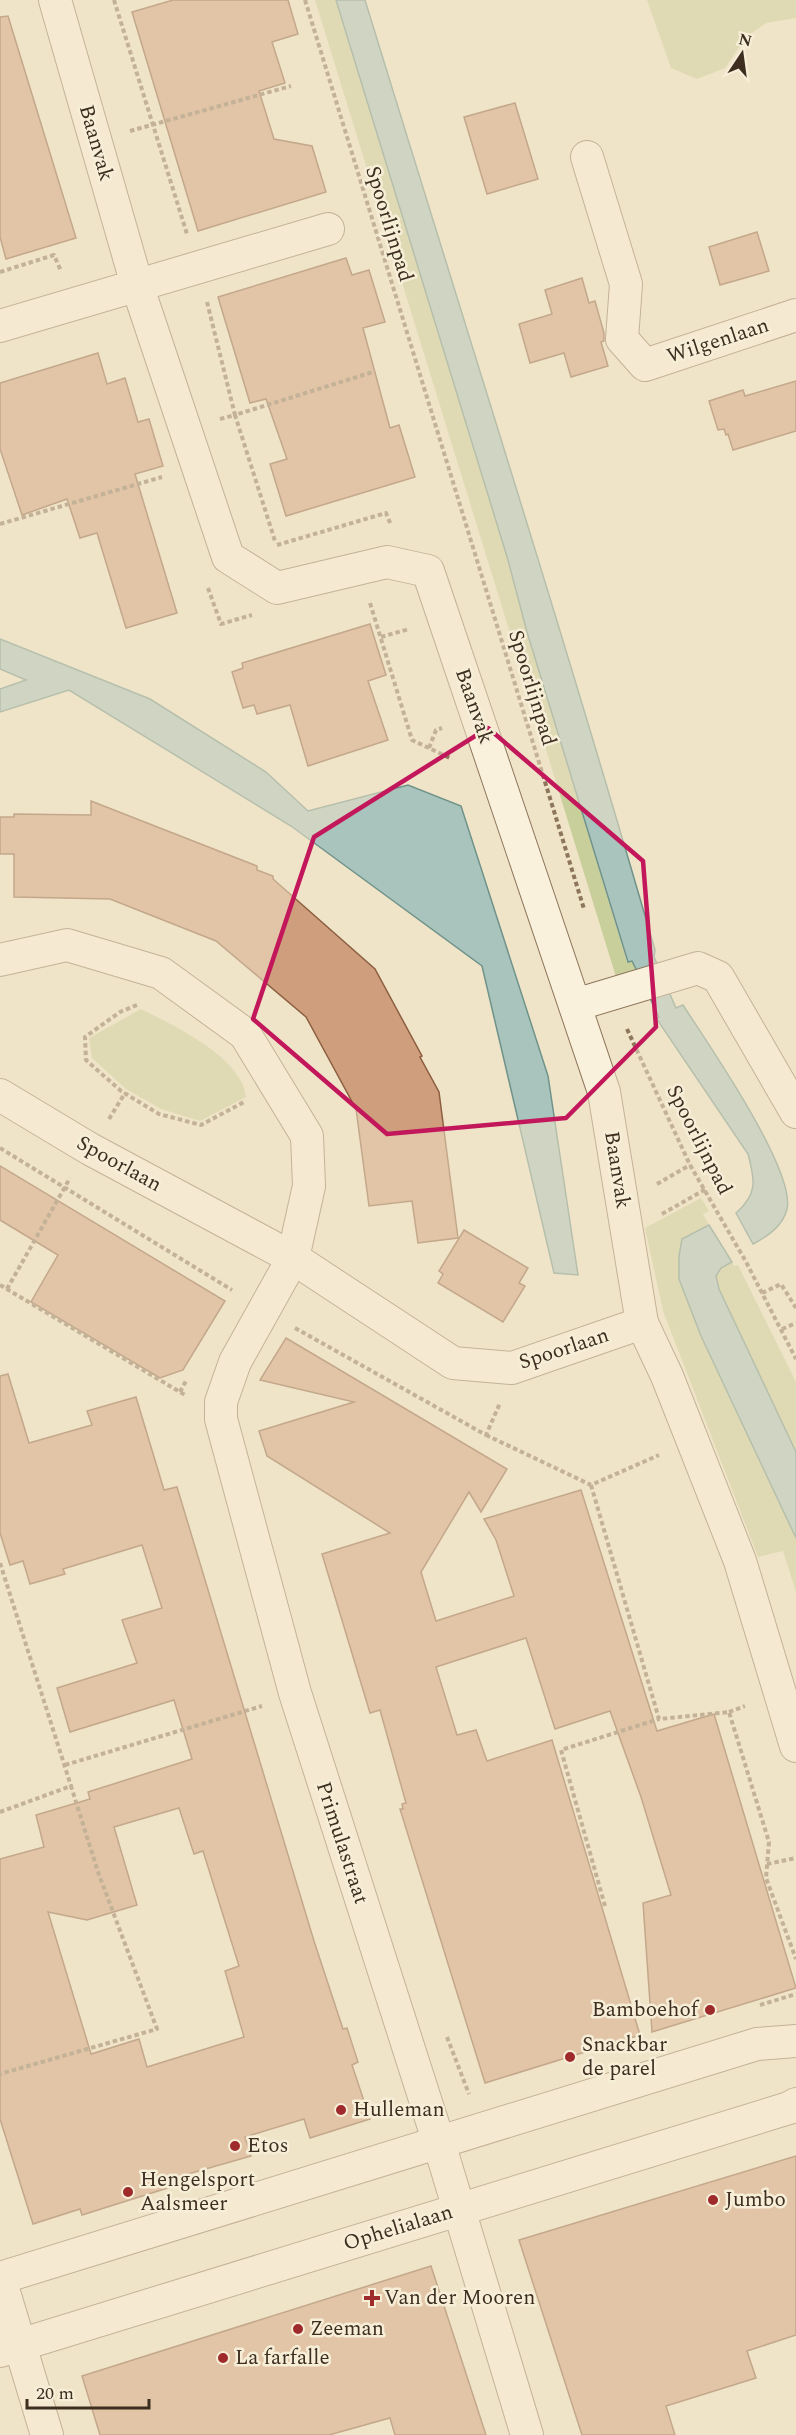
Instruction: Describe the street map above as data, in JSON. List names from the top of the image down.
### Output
{
  "streets": {
    "street": [
      "Baanvak",
      "Wilgenlaan",
      "Spoorlaan",
      "Primulastraat",
      "Ophelialaan"
    ],
    "path": ["Spoorlijnpad"]
  },
  "crossings": [
    ["Baanvak", "Spoorlaan"],
    ["Spoorlaan", "Primulastraat"],
    ["Primulastraat", "Ophelialaan"]
  ],
  "places": {
    "other": [
      "Bamboehof",
      "Snackbar de parel",
      "Hulleman",
      "Etos",
      "Hengelsport Aalsmeer",
      "Jumbo",
      "Zeeman",
      "La farfalle"
    ],
    "health": ["Van der Mooren"]
  },
  "scale_bar": "20 m",
  "north": "top"
}
